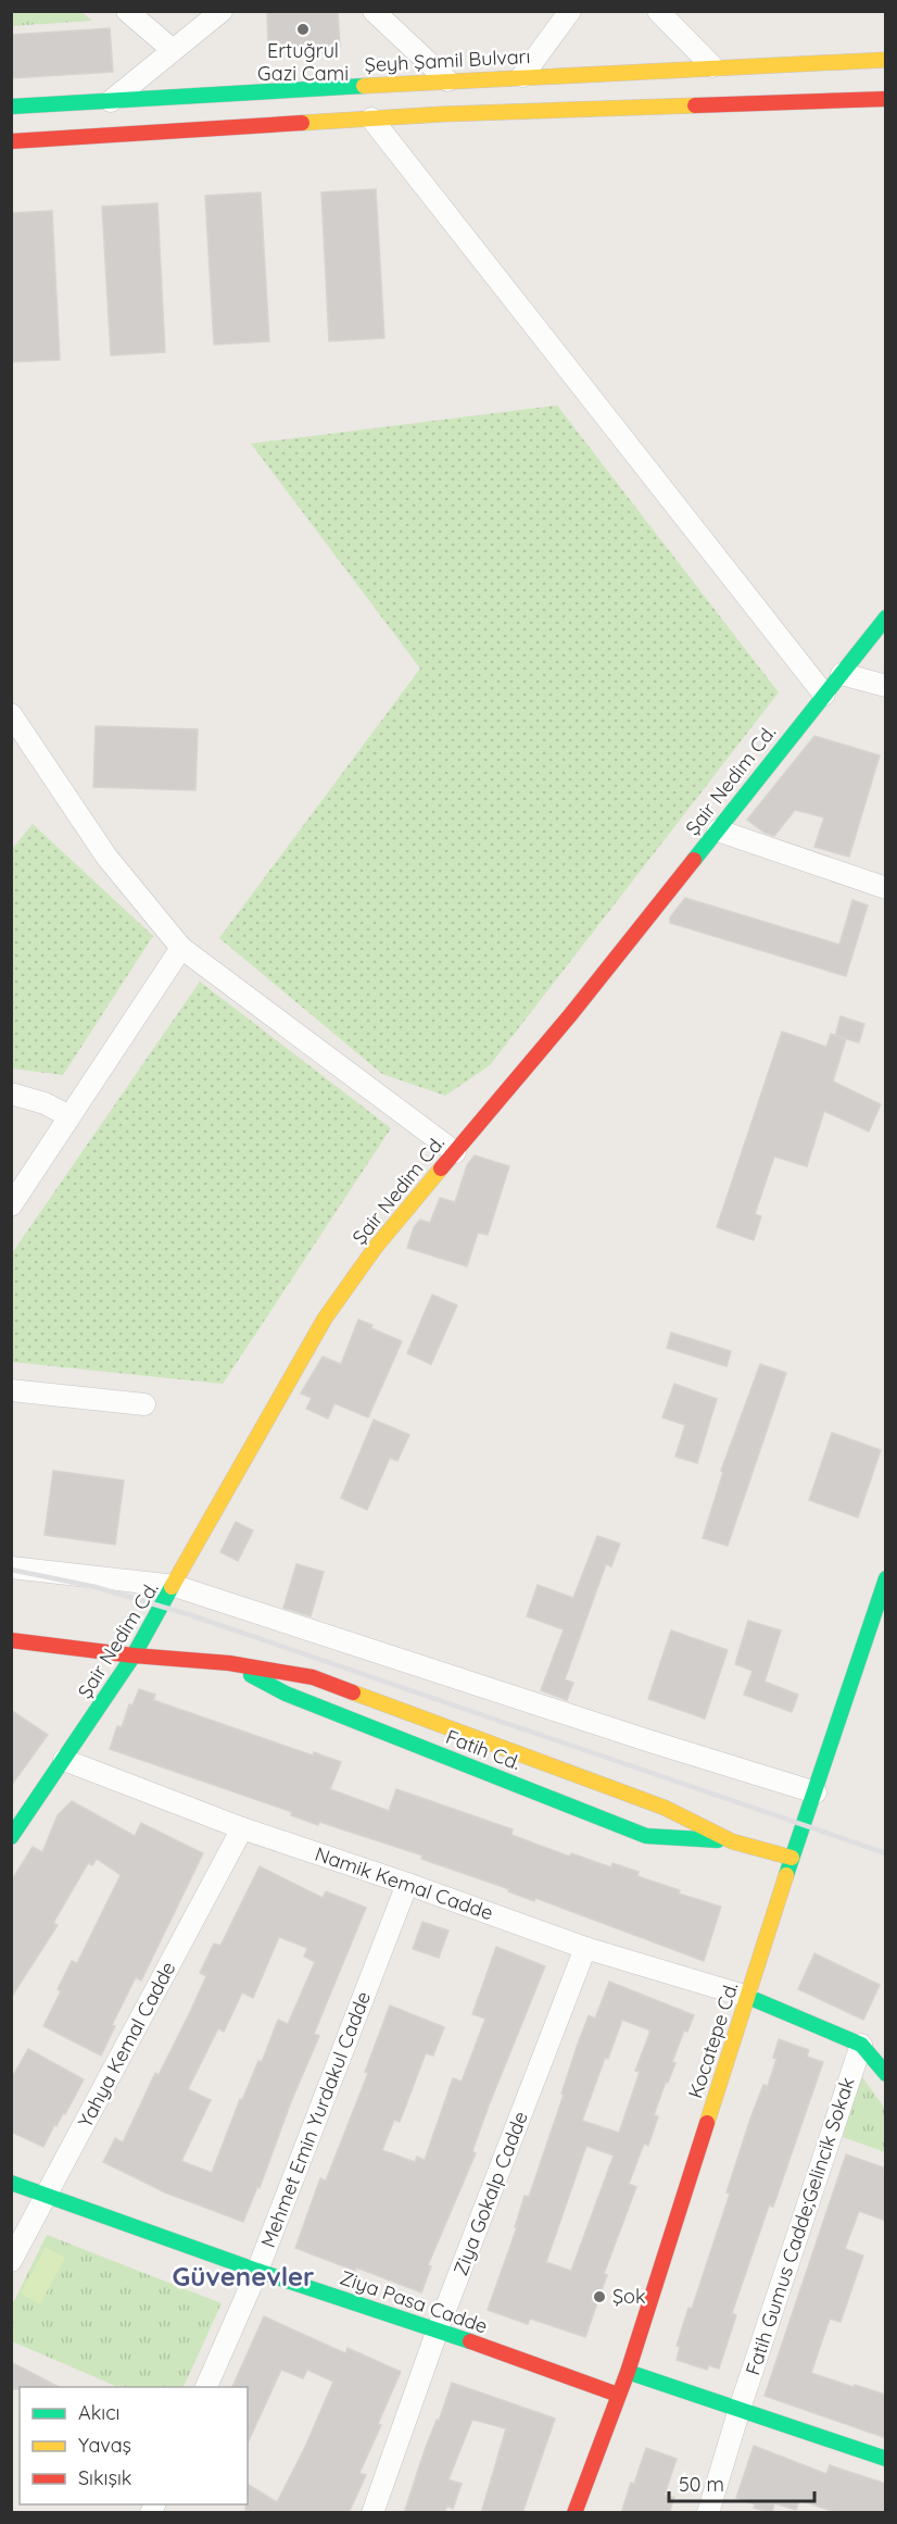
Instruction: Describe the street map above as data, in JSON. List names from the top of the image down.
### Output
{
  "streets": {
    "street": [
      "Şeyh Şamil Bulvarı",
      "Şair Nedim Cd.",
      "Fatih Cd.",
      "Namik Kemal Cadde",
      "Kocatepe Cd.",
      "Yahya Kemal Cadde",
      "Mehmet Emin Yurdakul Cadde",
      "Ziya Gokalp Cadde",
      "Fatih Gumus Cadde;Gelincik Sokak",
      "Ziya Pasa Cadde"
    ]
  },
  "crossings": [
    ["Şair Nedim Cd.", "Fatih Cd."],
    ["Şair Nedim Cd.", "Namik Kemal Cadde"],
    ["Fatih Cd.", "Kocatepe Cd."],
    ["Namik Kemal Cadde", "Kocatepe Cd."],
    ["Namik Kemal Cadde", "Yahya Kemal Cadde"],
    ["Namik Kemal Cadde", "Mehmet Emin Yurdakul Cadde"],
    ["Namik Kemal Cadde", "Ziya Gokalp Cadde"],
    ["Namik Kemal Cadde", "Fatih Gumus Cadde;Gelincik Sokak"],
    ["Kocatepe Cd.", "Fatih Gumus Cadde;Gelincik Sokak"],
    ["Kocatepe Cd.", "Ziya Pasa Cadde"],
    ["Yahya Kemal Cadde", "Ziya Pasa Cadde"],
    ["Mehmet Emin Yurdakul Cadde", "Ziya Pasa Cadde"],
    ["Ziya Gokalp Cadde", "Ziya Pasa Cadde"]
  ],
  "districts": ["Güvenevler"],
  "places": ["Ertuğrul Gazi Cami", "Şok"],
  "legend": ["Akıcı", "Yavaş", "Sıkışık"],
  "scale_bar": "50 m"
}
